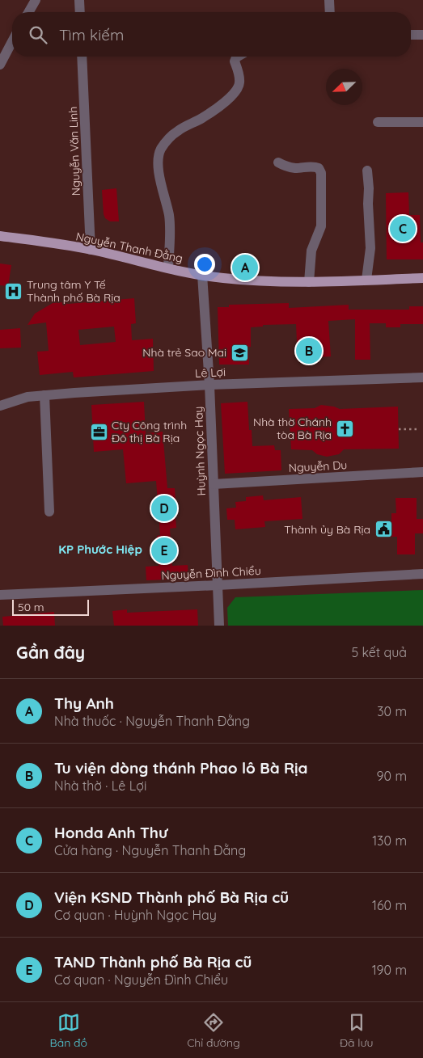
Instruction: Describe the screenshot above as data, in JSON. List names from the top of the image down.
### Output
{
  "streets": {
    "main road": ["Nguyễn Thanh Đằng"],
    "street": [
      "Nguyễn Văn Linh",
      "Lê Lợi",
      "Huỳnh Ngọc Hay",
      "Nguyễn Du",
      "Nguyễn Đình Chiểu"
    ]
  },
  "crossings": [
    ["Nguyễn Văn Linh", "Nguyễn Thanh Đằng"],
    ["Nguyễn Thanh Đằng", "Huỳnh Ngọc Hay"],
    ["Lê Lợi", "Huỳnh Ngọc Hay"],
    ["Huỳnh Ngọc Hay", "Nguyễn Du"],
    ["Huỳnh Ngọc Hay", "Nguyễn Đình Chiểu"]
  ],
  "districts": ["KP Phước Hiệp"],
  "places": {
    "hospital": ["Trung tâm Y Tế Thành phố Bà Rịa"],
    "school or university": ["Nhà trẻ Sao Mai"],
    "church": ["Nhà thờ Chánh tòa Bà Rịa"],
    "office": ["Cty Công trình Đô thị Bà Rịa"],
    "public building": ["Thành ủy Bà Rịa"]
  },
  "scale_bar": "50 m",
  "north": "bottom left",
  "page": {
    "search": "Tìm kiếm",
    "pins": [
      "C",
      "A",
      "B",
      "D",
      "E"
    ],
    "scale": "50 m",
    "heading": ["Gần đây", "5 kết quả"],
    "list": [
      {
        "mark": "A",
        "name": "Thy Anh",
        "note": "Nhà thuốc · Nguyễn Thanh Đằng",
        "value": "30 m"
      },
      {
        "mark": "B",
        "name": "Tu viện dòng thánh Phao lô Bà Rịa",
        "note": "Nhà thờ · Lê Lợi",
        "value": "90 m"
      },
      {
        "mark": "C",
        "name": "Honda Anh Thư",
        "note": "Cửa hàng · Nguyễn Thanh Đằng",
        "value": "130 m"
      },
      {
        "mark": "D",
        "name": "Viện KSND Thành phố Bà Rịa cũ",
        "note": "Cơ quan · Huỳnh Ngọc Hay",
        "value": "160 m"
      },
      {
        "mark": "E",
        "name": "TAND Thành phố Bà Rịa cũ",
        "note": "Cơ quan · Nguyễn Đình Chiểu",
        "value": "190 m"
      }
    ],
    "nav": ["Bản đồ", "Chỉ đường", "Đã lưu"]
  }
}
